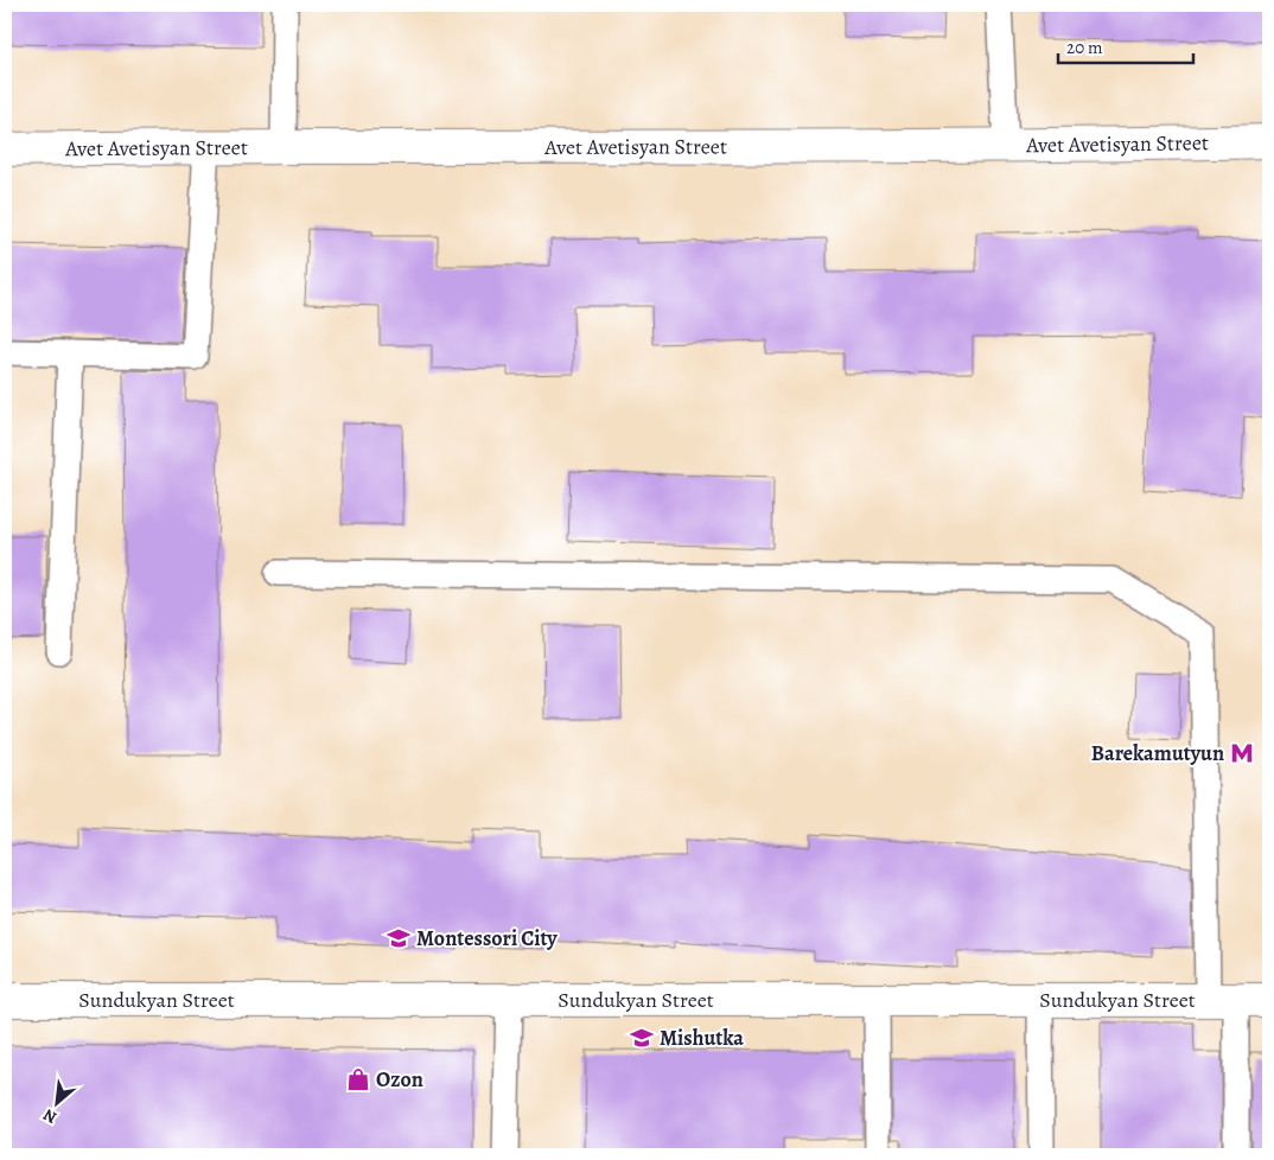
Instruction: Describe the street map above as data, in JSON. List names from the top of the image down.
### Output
{
  "streets": {
    "street": ["Avet Avetisyan Street", "Sundukyan Street"]
  },
  "places": {
    "metro station": ["Barekamutyun"],
    "school or university": ["Montessori City", "Mishutka"],
    "shop": ["Ozon"]
  },
  "scale_bar": "20 m",
  "north": "bottom left"
}
